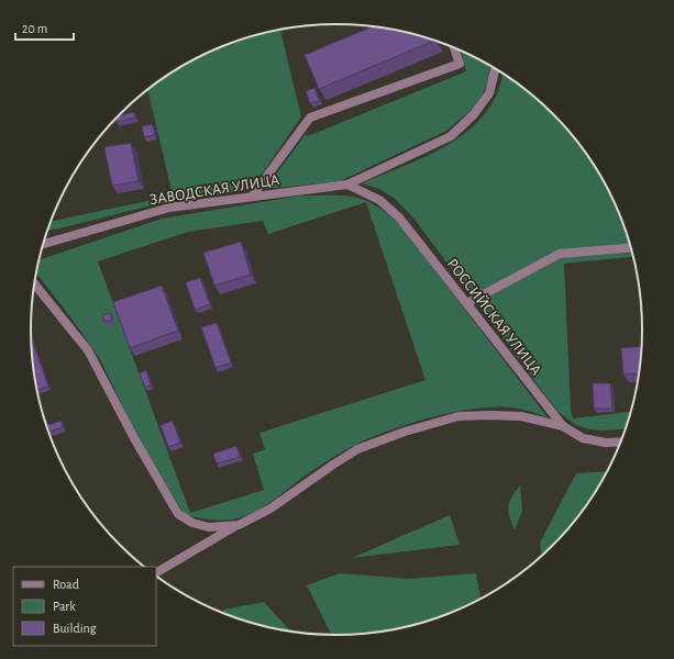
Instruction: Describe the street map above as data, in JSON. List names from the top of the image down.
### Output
{
  "streets": {
    "street": ["ЗАВОДСКАЯ УЛИЦА", "РОССИЙСКАЯ УЛИЦА"]
  },
  "crossings": [
    ["ЗАВОДСКАЯ УЛИЦА", "РОССИЙСКАЯ УЛИЦА"]
  ],
  "legend": ["Road", "Park", "Building"],
  "scale_bar": "20 m"
}
